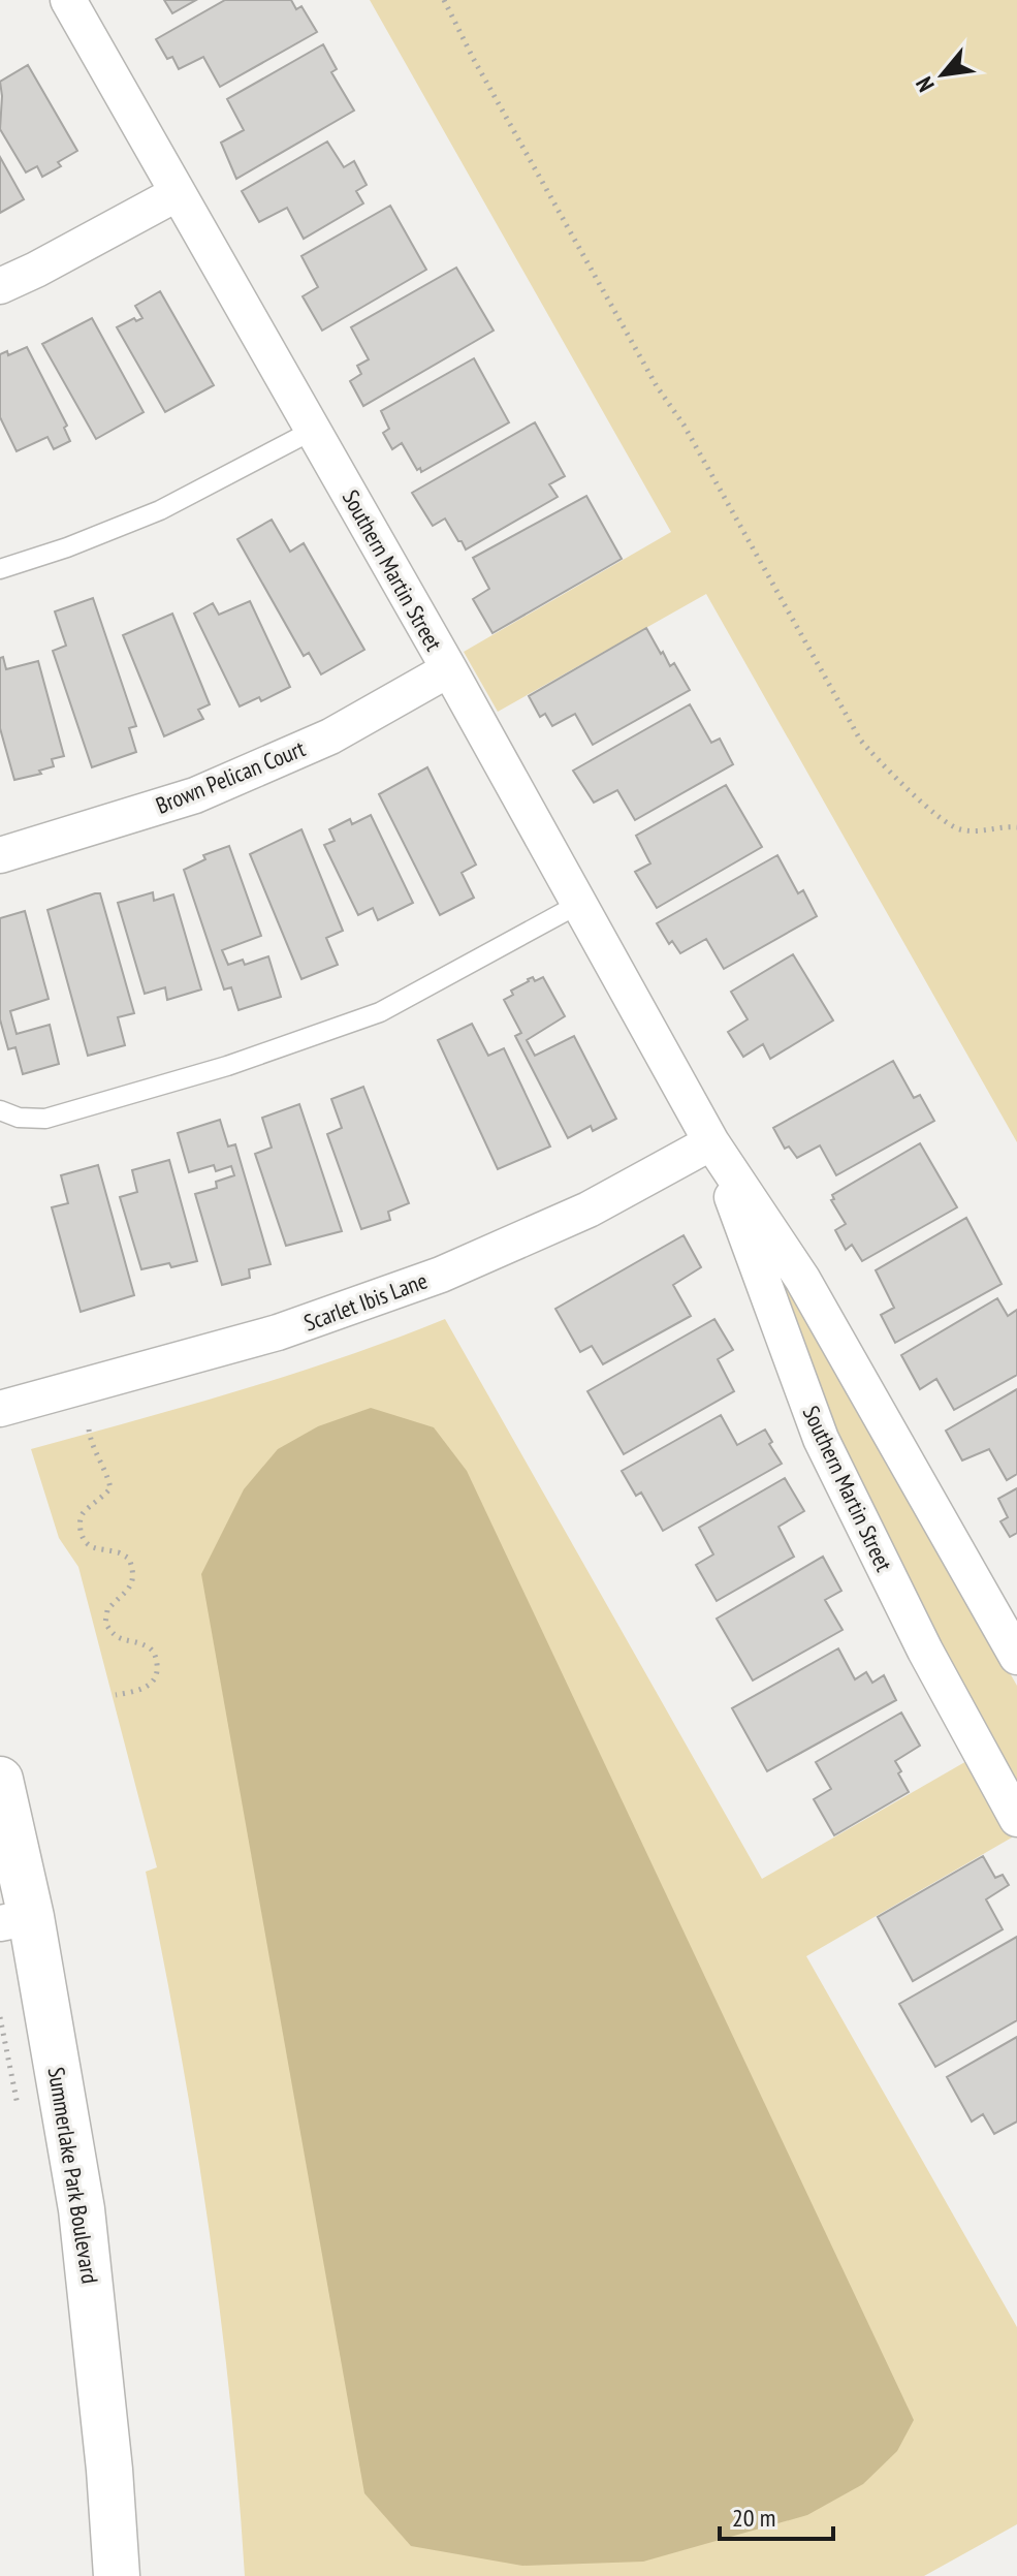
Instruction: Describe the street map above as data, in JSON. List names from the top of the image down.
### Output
{
  "streets": {
    "main road": ["Summerlake Park Boulevard"],
    "street": ["Southern Martin Street", "Brown Pelican Court", "Scarlet Ibis Lane"]
  },
  "crossings": [
    ["Southern Martin Street", "Brown Pelican Court"],
    ["Southern Martin Street", "Scarlet Ibis Lane"]
  ],
  "scale_bar": "20 m",
  "north": "bottom left"
}
